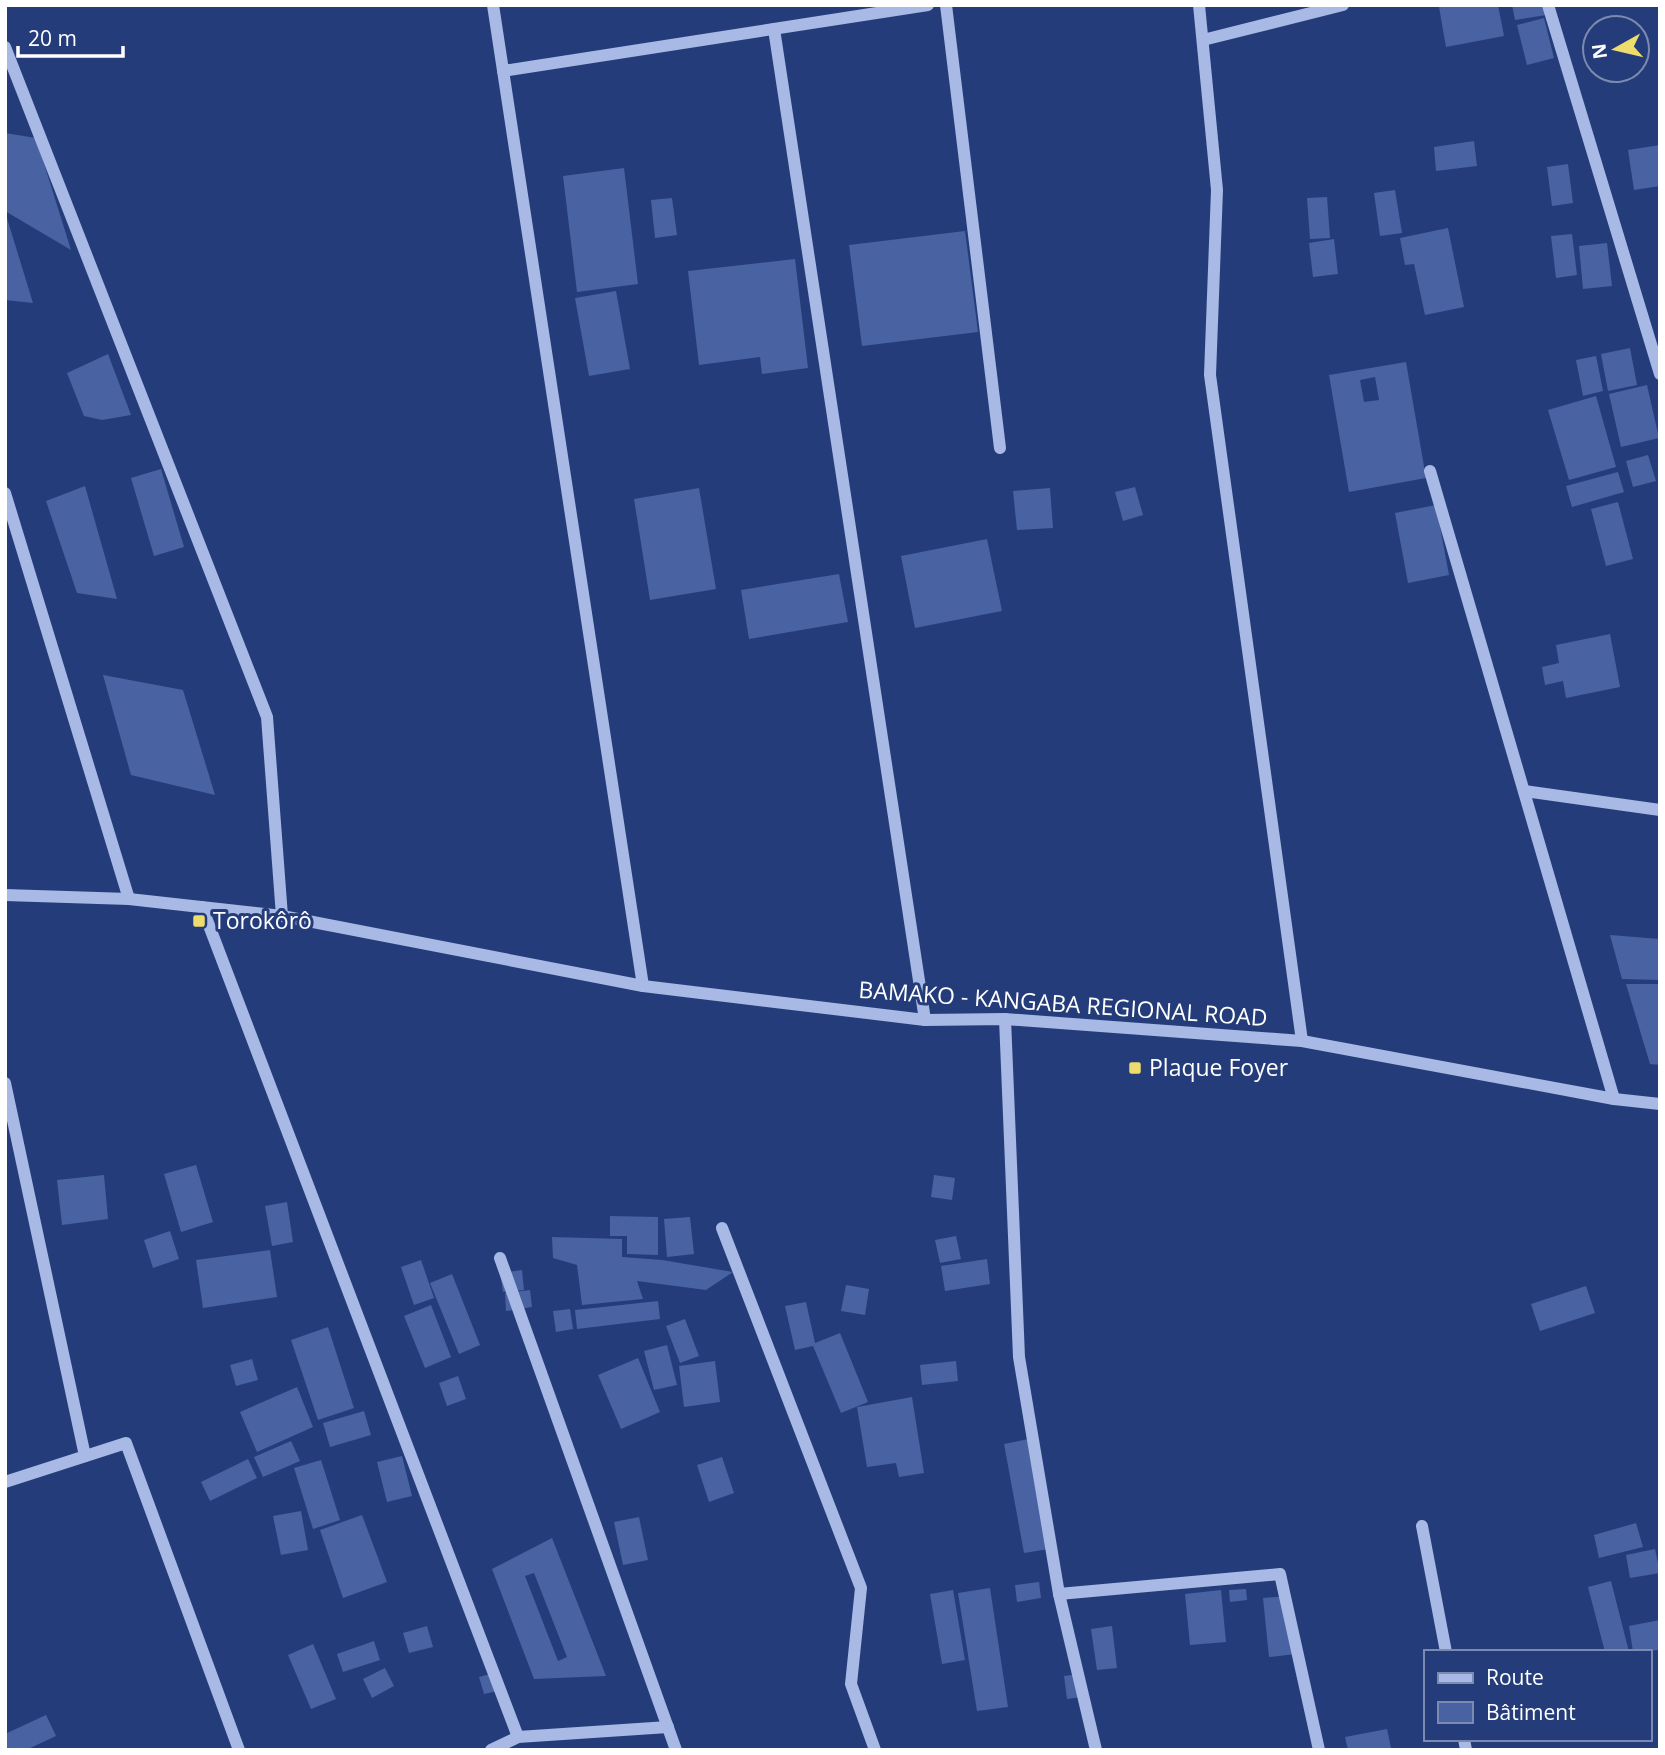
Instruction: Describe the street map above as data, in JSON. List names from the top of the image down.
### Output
{
  "streets": {
    "street": ["BAMAKO - KANGABA REGIONAL ROAD"]
  },
  "places": {
    "transit": ["Torokôrô", "Plaque Foyer"]
  },
  "legend": ["Route", "Bâtiment"],
  "scale_bar": "20 m",
  "north": "left"
}
